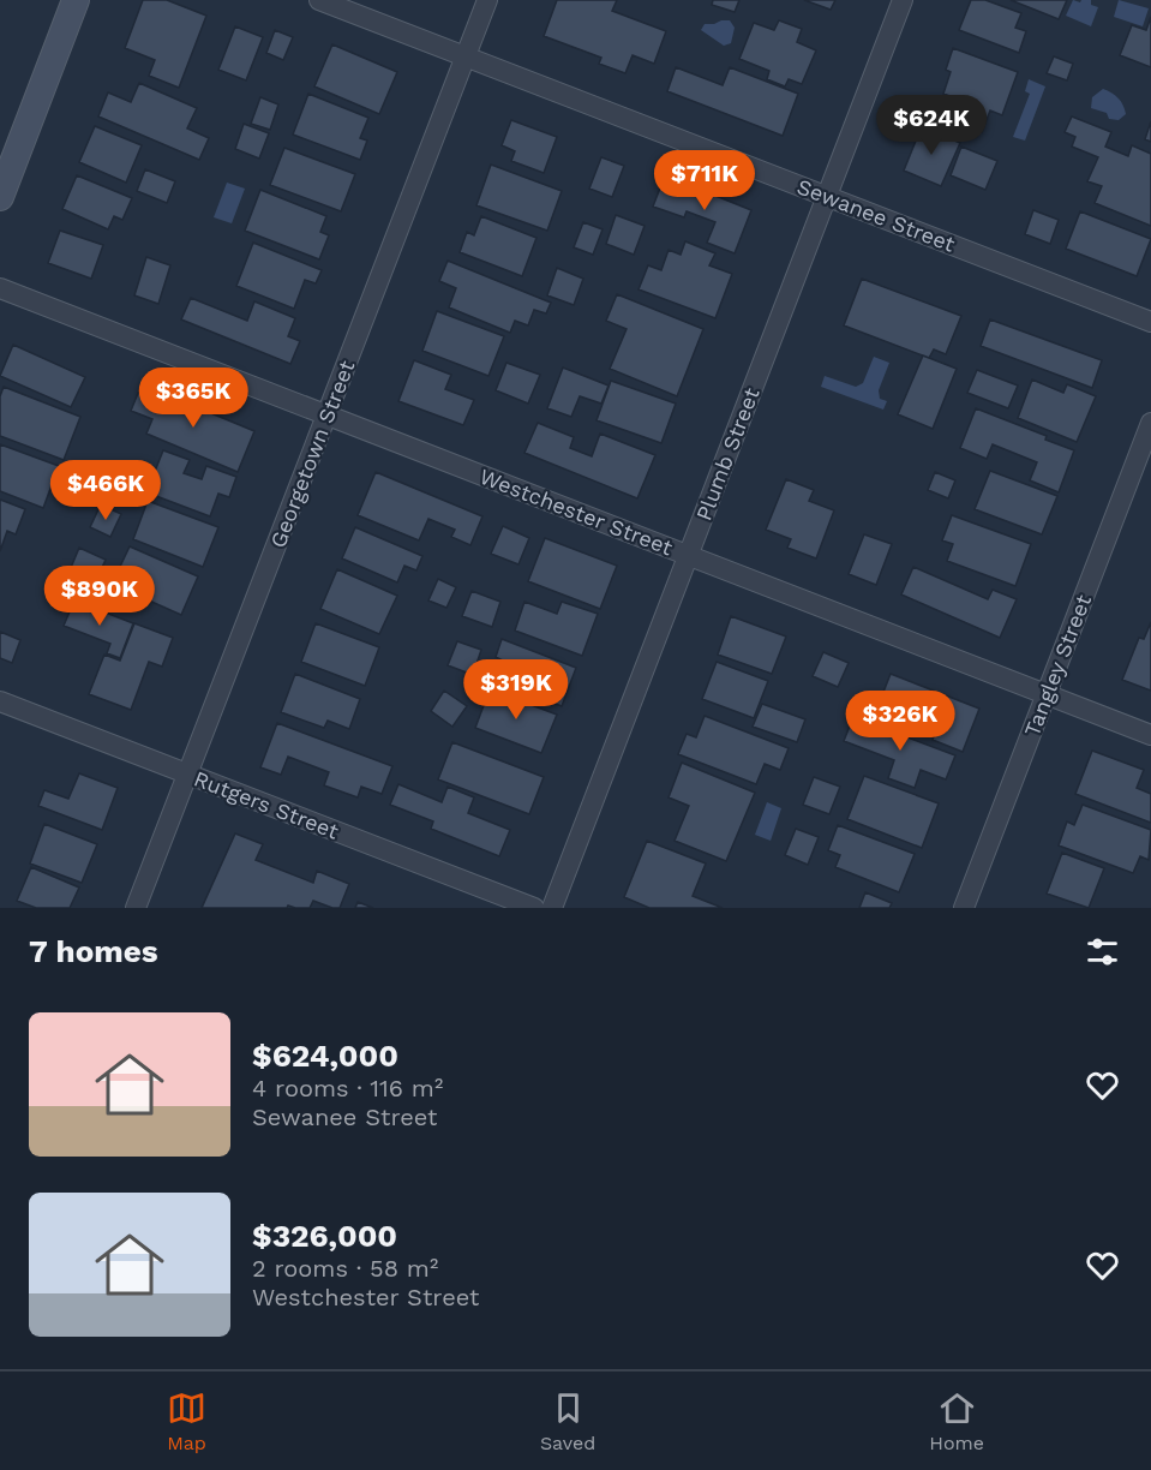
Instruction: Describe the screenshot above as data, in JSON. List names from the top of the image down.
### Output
{
  "streets": {
    "street": [
      "Sewanee Street",
      "Georgetown Street",
      "Plumb Street",
      "Westchester Street",
      "Tangley Street",
      "Rutgers Street"
    ]
  },
  "crossings": [
    ["Sewanee Street", "Georgetown Street"],
    ["Sewanee Street", "Plumb Street"],
    ["Georgetown Street", "Westchester Street"],
    ["Georgetown Street", "Rutgers Street"],
    ["Plumb Street", "Westchester Street"],
    ["Westchester Street", "Tangley Street"]
  ],
  "page": {
    "price": [
      "$624K",
      "$711K",
      "$365K",
      "$466K",
      "$890K",
      "$319K",
      "$326K"
    ],
    "heading": "7 homes",
    "list": [
      {
        "name": "$624,000",
        "note": "4 rooms · 116 m² · Sewanee Street"
      },
      {
        "name": "$326,000",
        "note": "2 rooms · 58 m² · Westchester Street"
      }
    ],
    "tabs": ["Map", "Saved", "Home"]
  }
}
